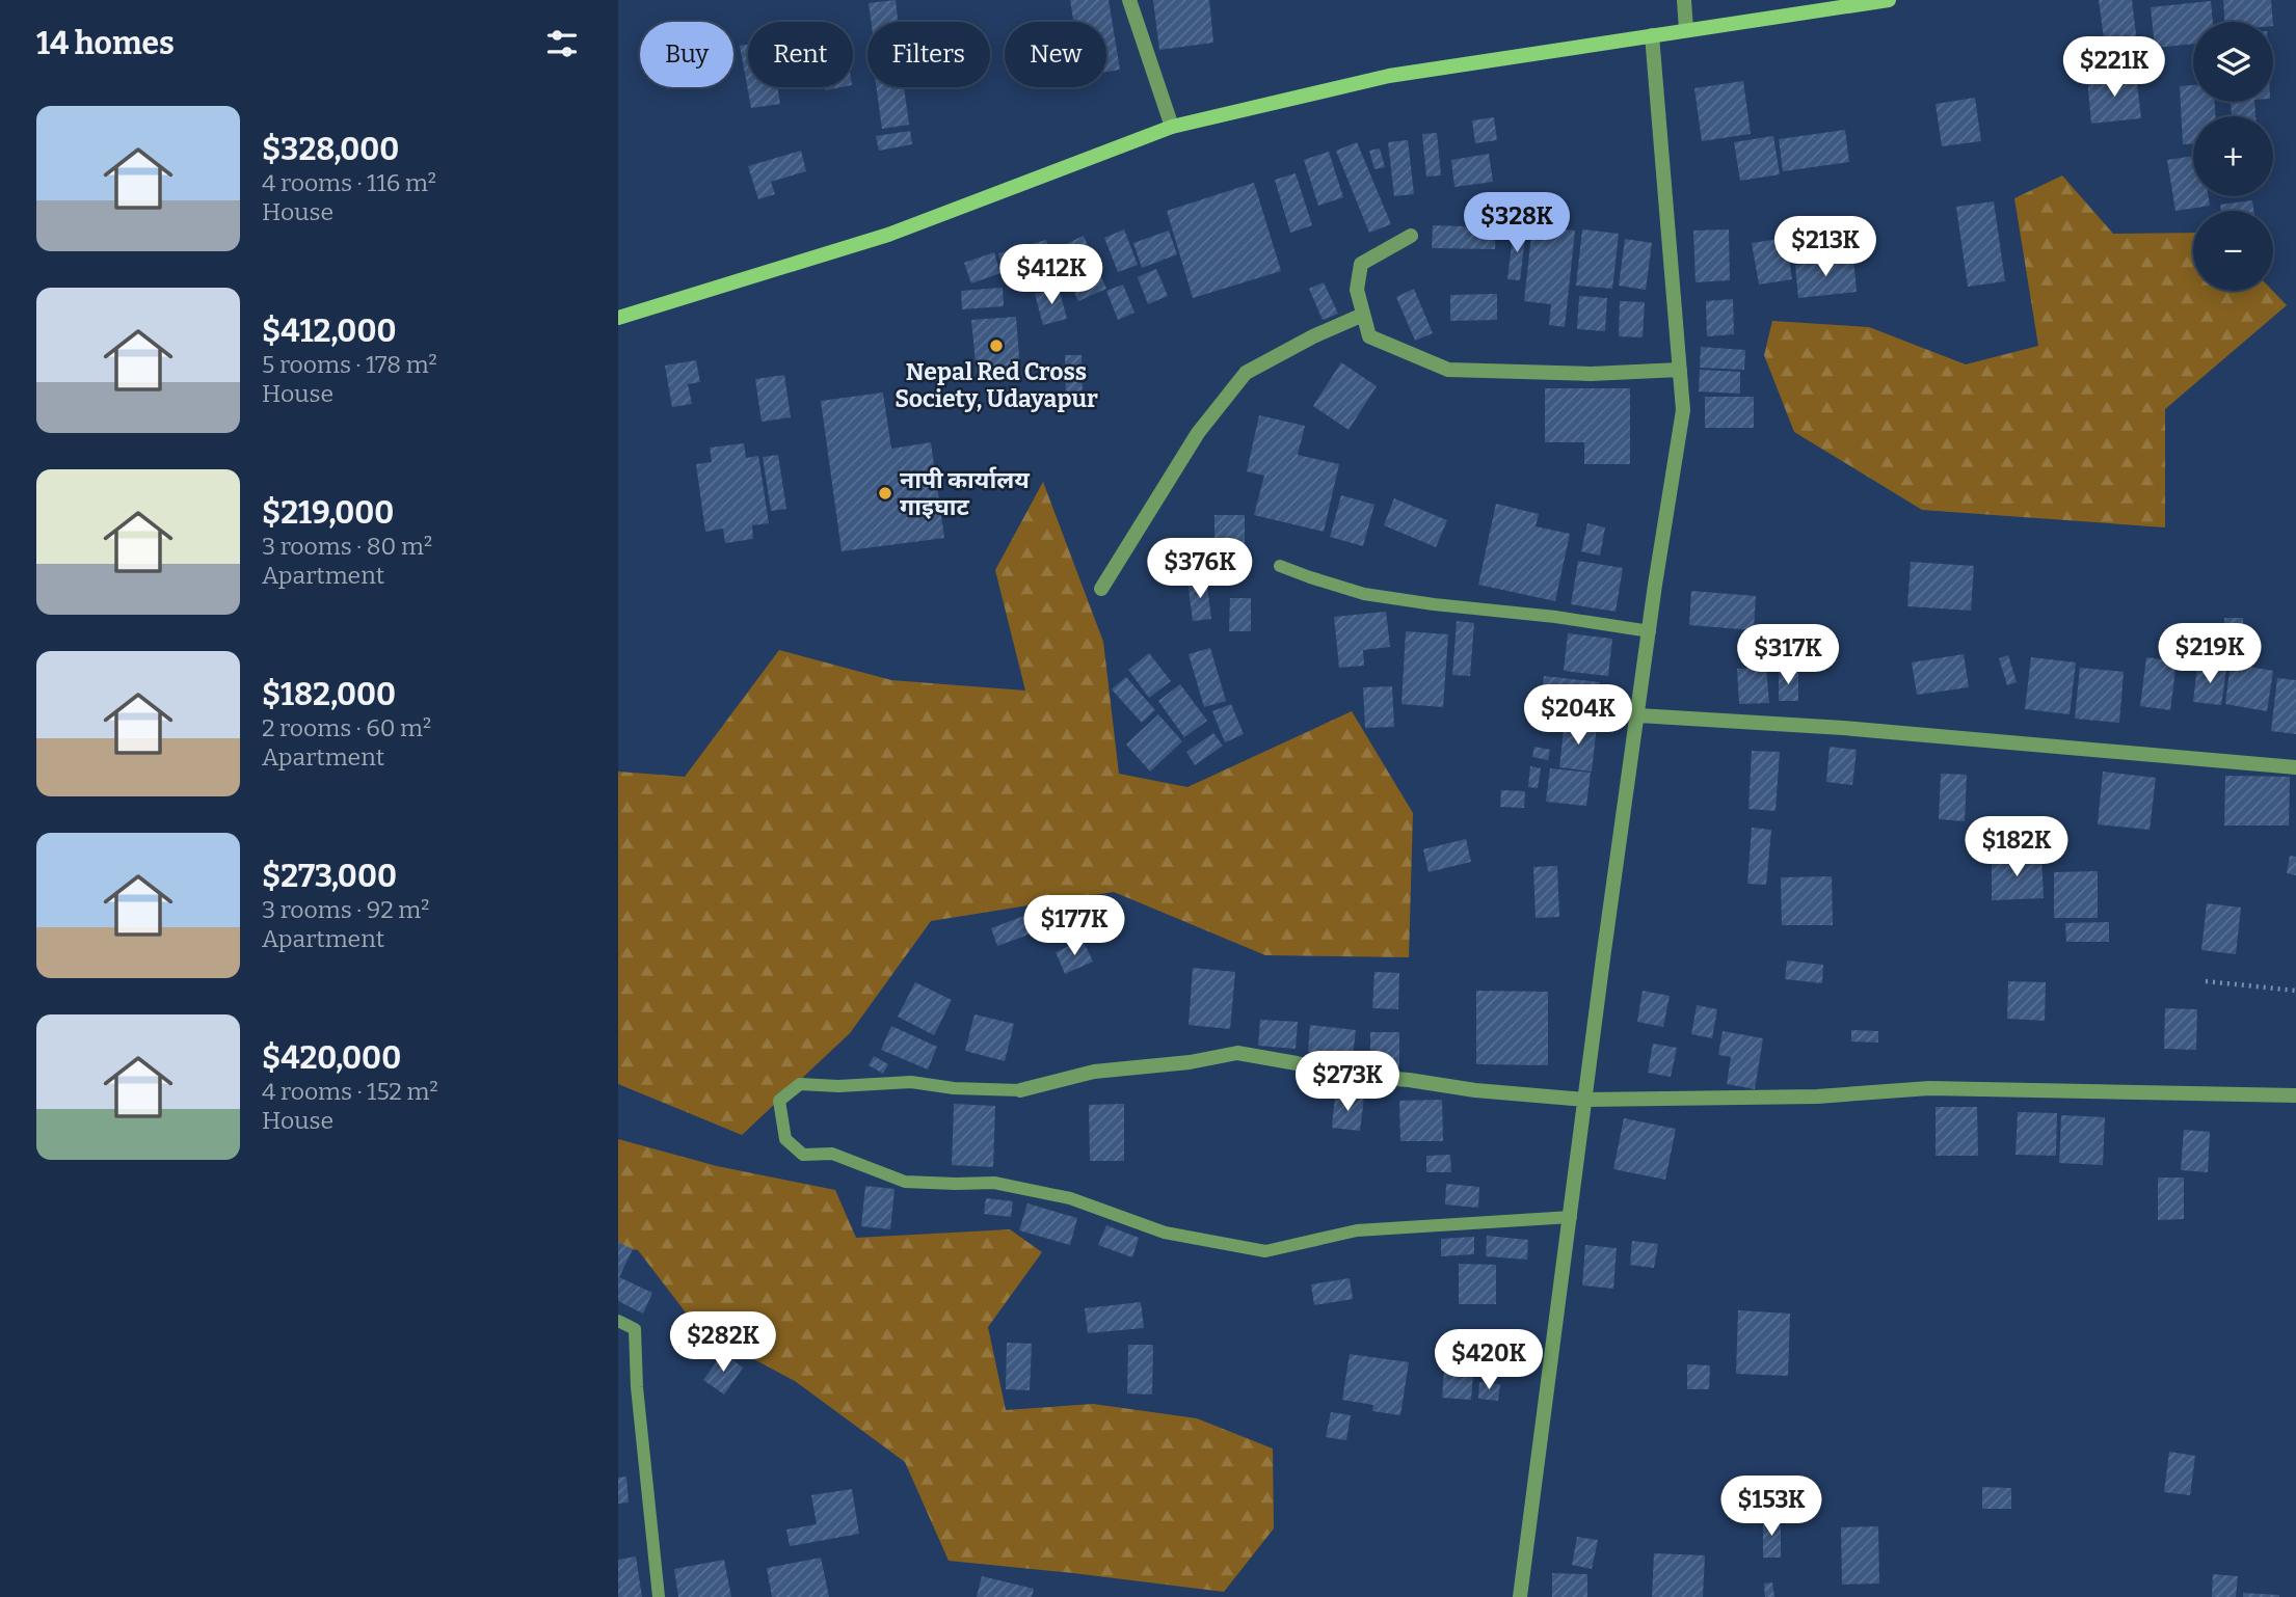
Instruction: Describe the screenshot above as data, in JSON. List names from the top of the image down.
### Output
{
  "places": ["Nepal Red Cross Society, Udayapur", "नापी कार्यालय गाइघाट"],
  "page": {
    "heading": "14 homes",
    "map_buttons": ["+", "−"],
    "chip": [
      "Buy",
      "Rent",
      "Filters",
      "New"
    ],
    "price": [
      "$221K",
      "$328K",
      "$213K",
      "$412K",
      "$376K",
      "$219K",
      "$317K",
      "$204K",
      "$182K",
      "$177K",
      "$273K",
      "$282K",
      "$420K",
      "$153K"
    ],
    "list": [
      {
        "name": "$328,000",
        "note": "4 rooms · 116 m² · House"
      },
      {
        "name": "$412,000",
        "note": "5 rooms · 178 m² · House"
      },
      {
        "name": "$219,000",
        "note": "3 rooms · 80 m² · Apartment"
      },
      {
        "name": "$182,000",
        "note": "2 rooms · 60 m² · Apartment"
      },
      {
        "name": "$273,000",
        "note": "3 rooms · 92 m² · Apartment"
      },
      {
        "name": "$420,000",
        "note": "4 rooms · 152 m² · House"
      }
    ]
  }
}
